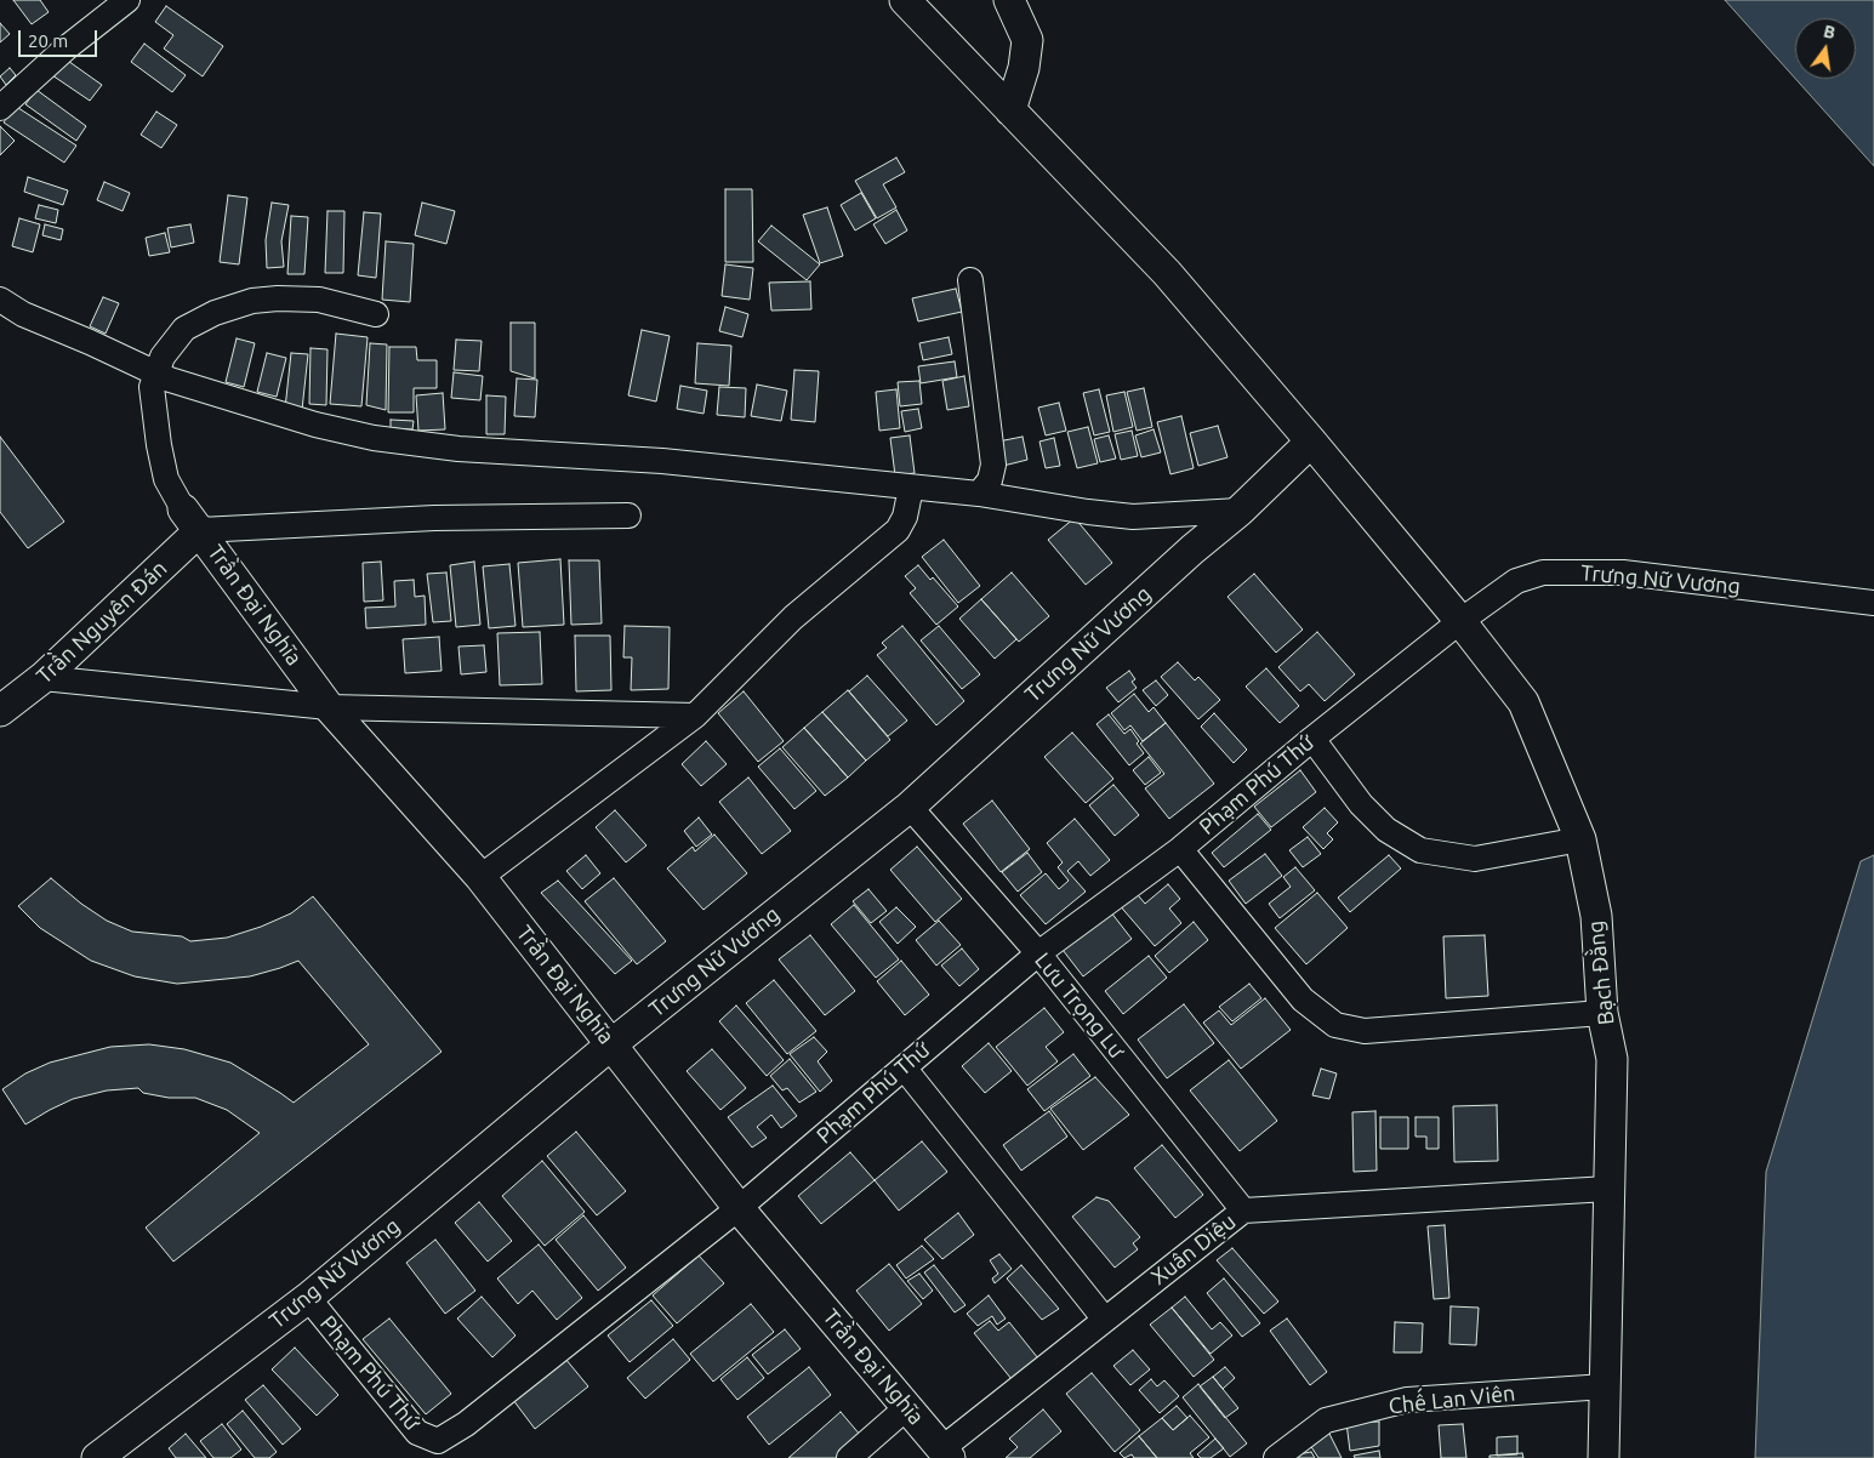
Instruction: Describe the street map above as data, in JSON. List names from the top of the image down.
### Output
{
  "streets": {
    "street": [
      "Trưng Nữ Vương",
      "Trần Đại Nghĩa",
      "Trần Nguyên Đán",
      "Phạm Phú Thứ",
      "Bạch Đằng",
      "Lưu Trọng Lư",
      "Xuân Diệu",
      "Chế Lan Viên"
    ]
  },
  "crossings": [
    ["Trưng Nữ Vương", "Trần Đại Nghĩa"],
    ["Trưng Nữ Vương", "Phạm Phú Thứ"],
    ["Trưng Nữ Vương", "Bạch Đằng"],
    ["Trưng Nữ Vương", "Lưu Trọng Lư"],
    ["Trần Đại Nghĩa", "Trần Nguyên Đán"],
    ["Trần Đại Nghĩa", "Phạm Phú Thứ"],
    ["Trần Đại Nghĩa", "Xuân Diệu"],
    ["Phạm Phú Thứ", "Bạch Đằng"],
    ["Phạm Phú Thứ", "Lưu Trọng Lư"],
    ["Bạch Đằng", "Xuân Diệu"],
    ["Bạch Đằng", "Chế Lan Viên"],
    ["Lưu Trọng Lư", "Xuân Diệu"]
  ],
  "scale_bar": "20 m",
  "north": "top"
}
